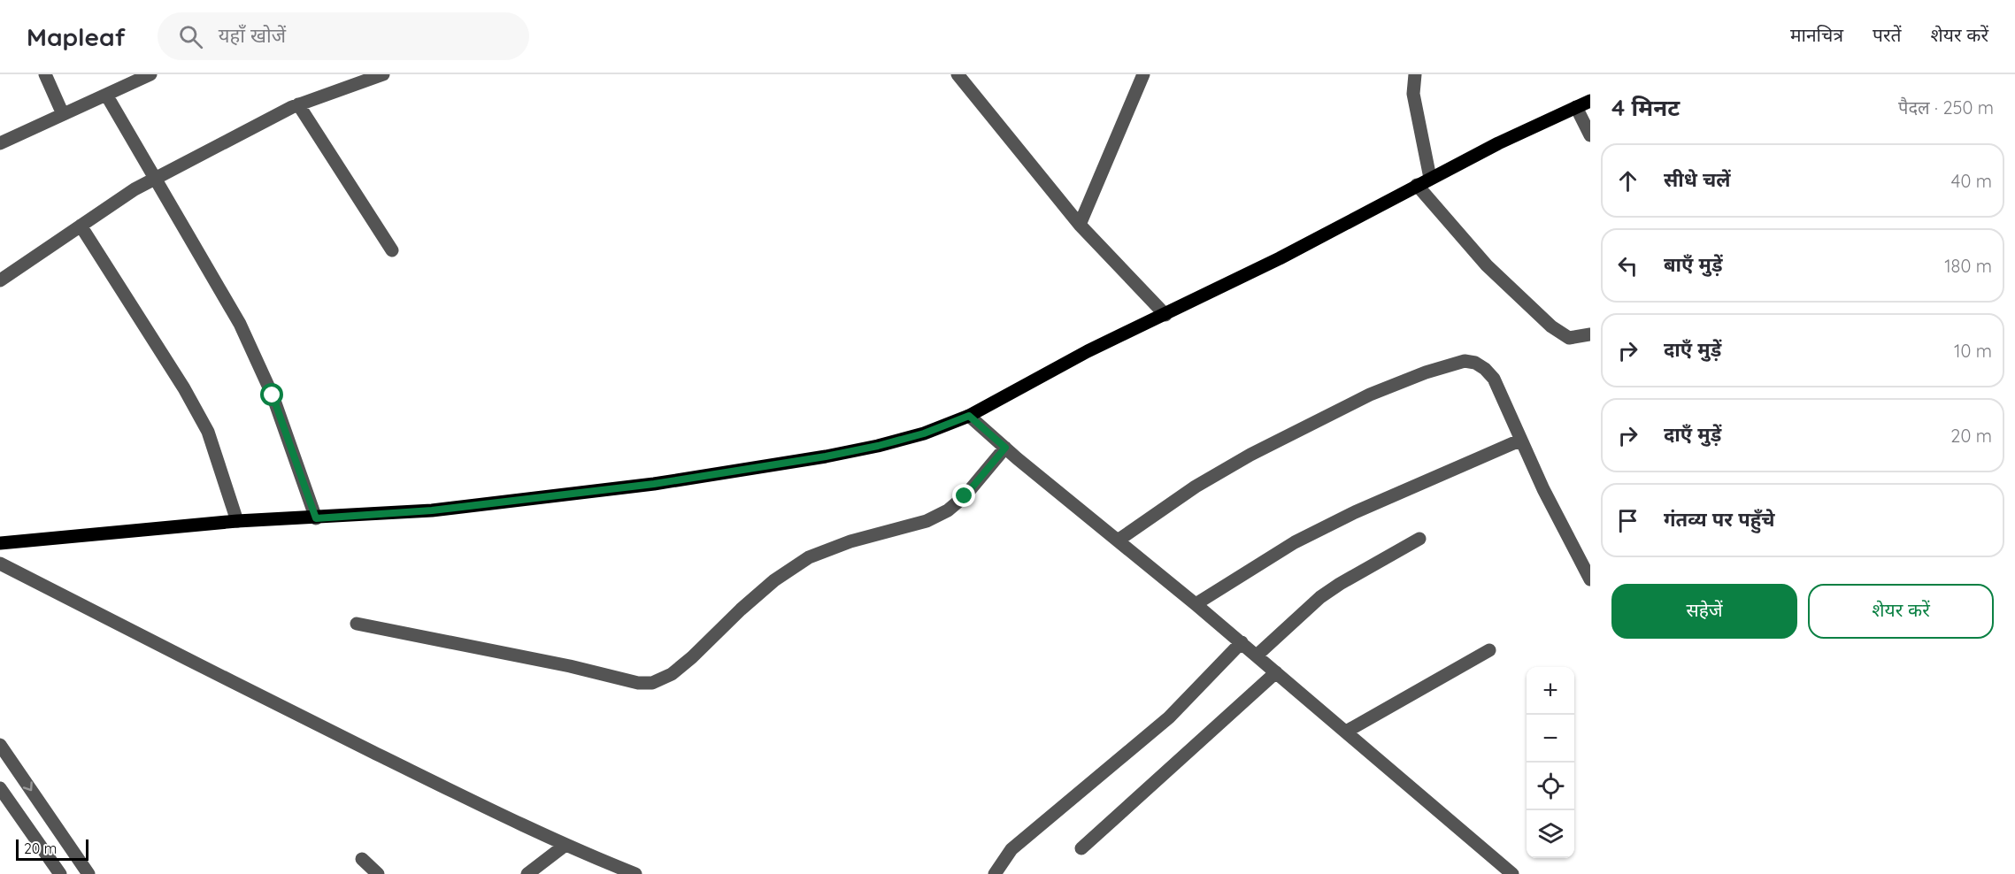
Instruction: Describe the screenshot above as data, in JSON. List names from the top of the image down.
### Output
{
  "scale_bar": "20 m",
  "page": {
    "header": "Mapleaf",
    "search": "यहाँ खोजें",
    "nav": ["मानचित्र", "परतें", "शेयर करें"],
    "heading": ["4 मिनट", "पैदल · 250 m"],
    "list": [
      ["सीधे चलें", "40 m"],
      ["बाएँ मुड़ें", "180 m"],
      ["दाएँ मुड़ें", "10 m"],
      ["दाएँ मुड़ें", "20 m"],
      "गंतव्य पर पहुँचे"
    ],
    "buttons": ["सहेजें", "शेयर करें"],
    "map_buttons": ["+", "−"],
    "scale": "20 m"
  }
}
